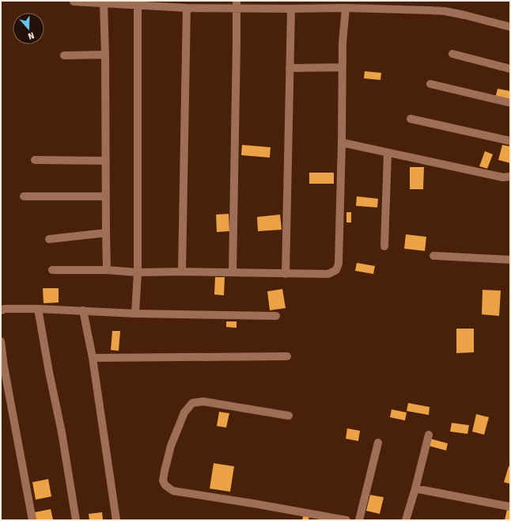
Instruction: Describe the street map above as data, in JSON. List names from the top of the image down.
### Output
{
  "north": "bottom"
}
